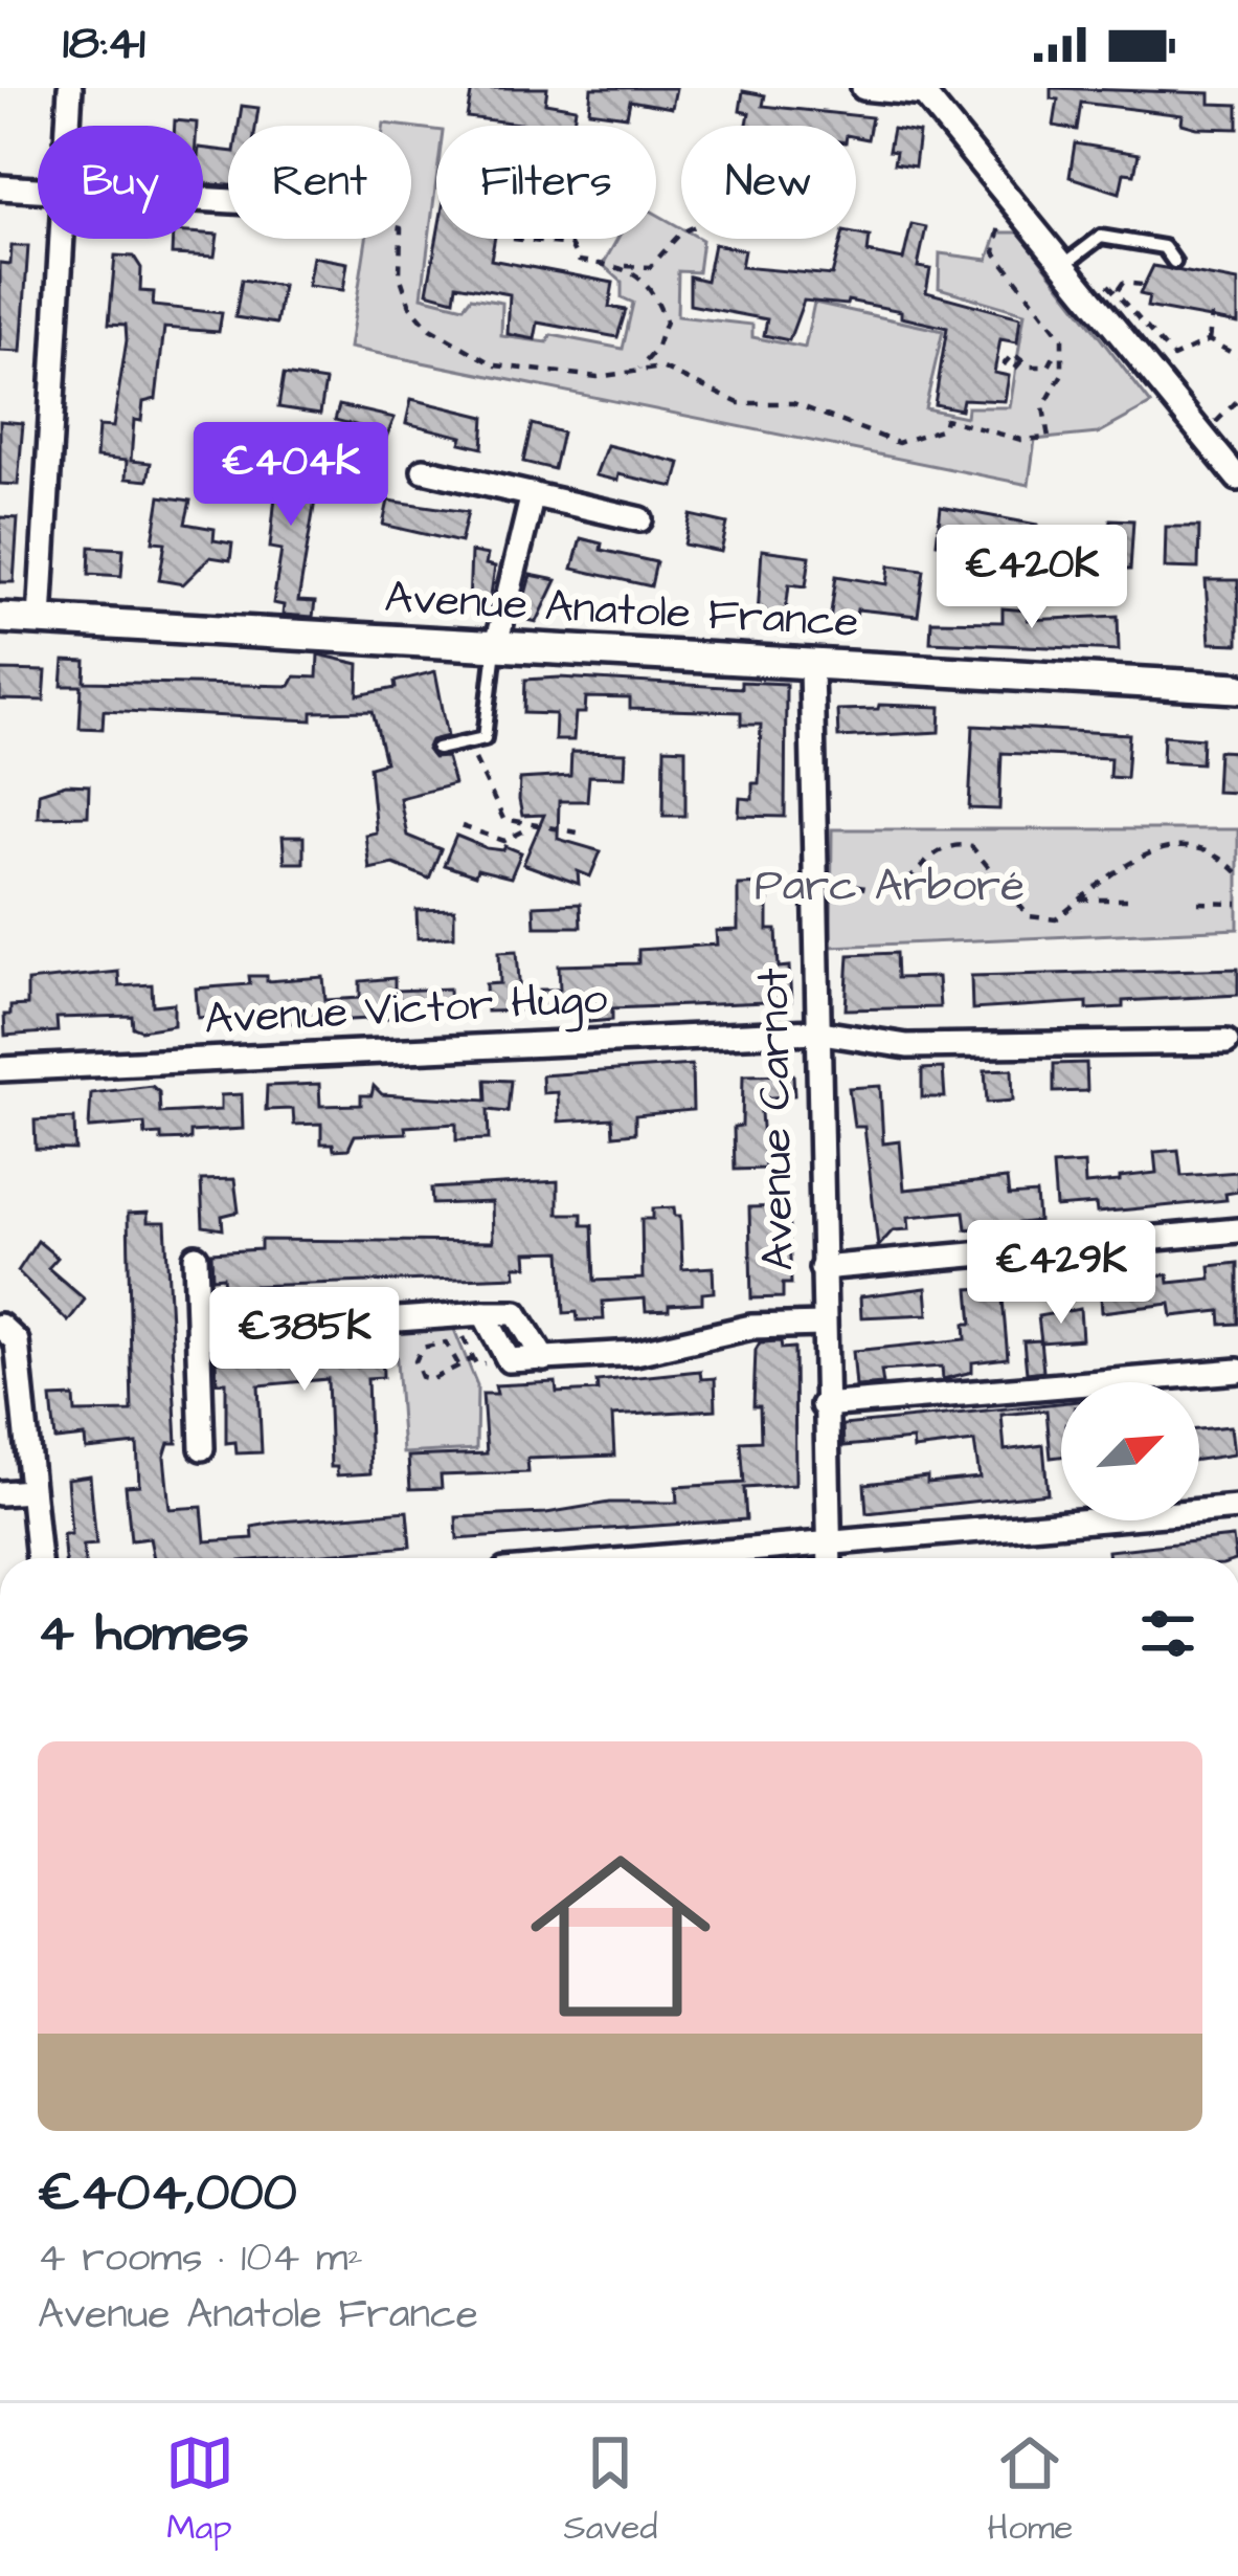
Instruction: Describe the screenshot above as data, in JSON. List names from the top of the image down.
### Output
{
  "streets": {
    "street": ["Avenue Anatole France", "Avenue Victor Hugo", "Avenue Carnot"]
  },
  "crossings": [
    ["Avenue Anatole France", "Avenue Carnot"],
    ["Avenue Victor Hugo", "Avenue Carnot"]
  ],
  "parks": ["Parc Arboré"],
  "north": "top right",
  "page": {
    "status": "18:41",
    "chip": [
      "Buy",
      "Rent",
      "Filters",
      "New"
    ],
    "price": [
      "€404K",
      "€420K",
      "€429K",
      "€385K"
    ],
    "heading": "4 homes",
    "list": [
      {
        "name": "€404,000",
        "note": "4 rooms · 104 m² · Avenue Anatole France"
      }
    ],
    "tabs": ["Map", "Saved", "Home"]
  }
}
